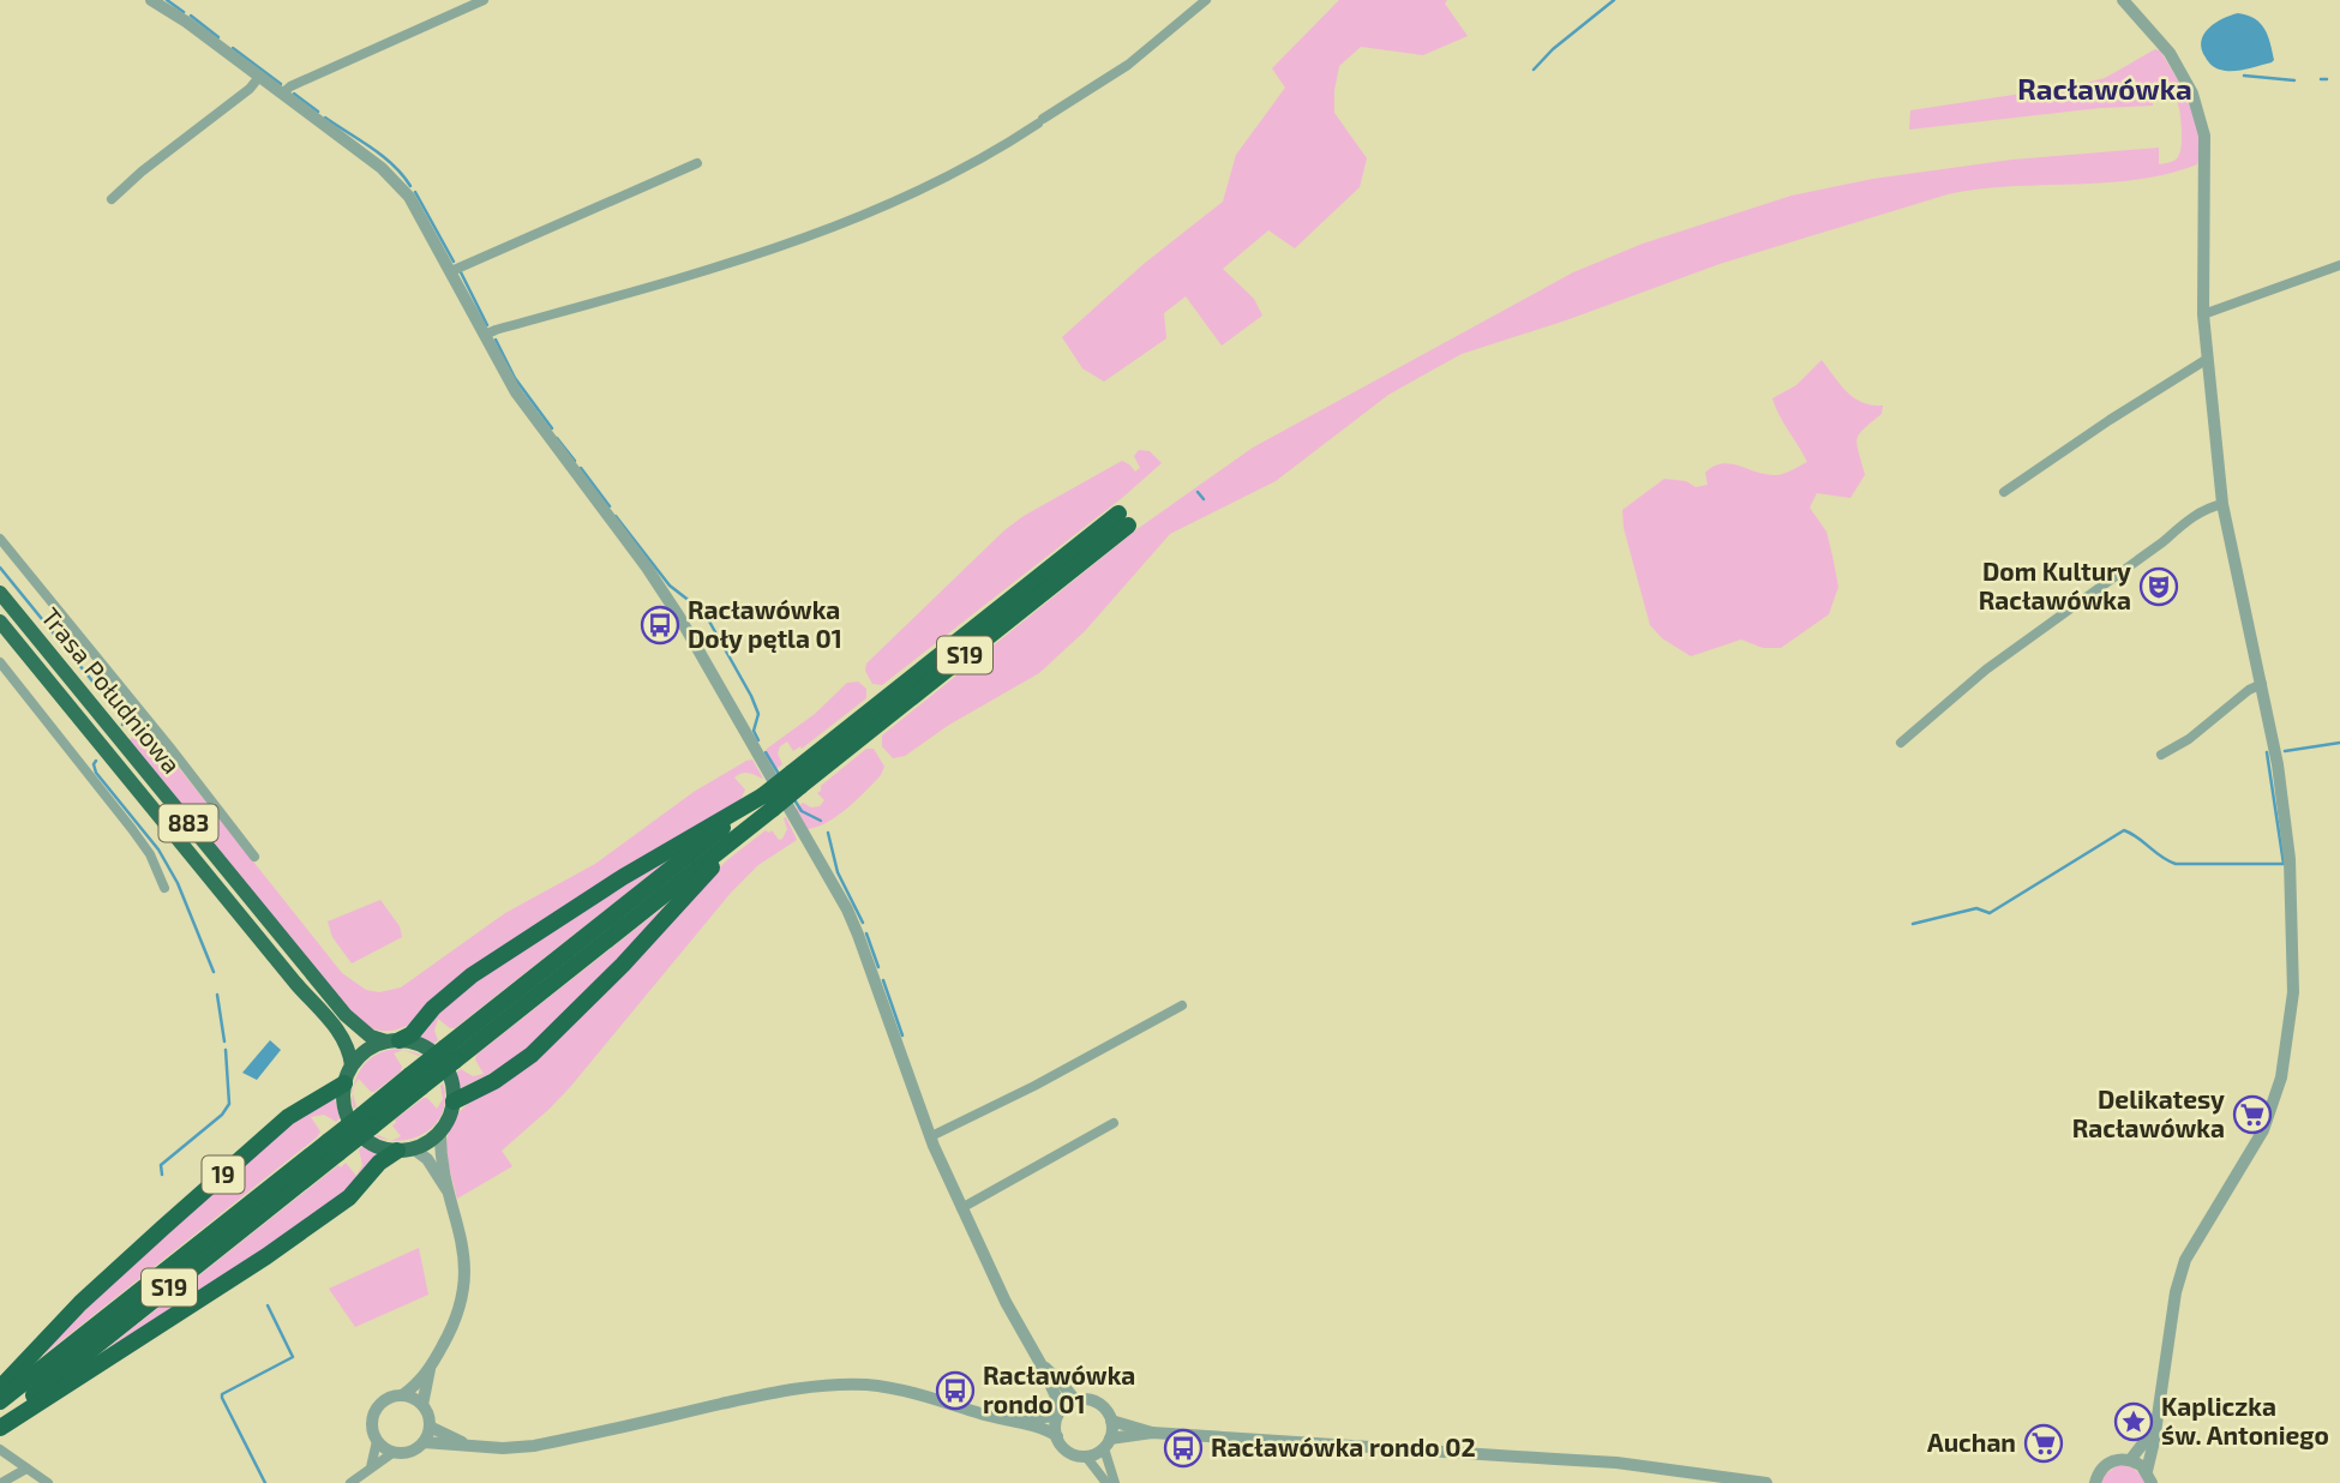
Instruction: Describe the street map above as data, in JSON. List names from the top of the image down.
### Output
{
  "streets": {
    "highway": [
      "S19",
      "Trasa Południowa",
      "883",
      "19"
    ]
  },
  "crossings": [
    ["Trasa Południowa", "883"],
    ["Trasa Południowa", "19"],
    ["883", "19"]
  ],
  "districts": ["Racławówka"],
  "places": {
    "theatre": ["Dom Kultury Racławówka"],
    "bus stop": ["Racławówka Doły pętla 01", "Racławówka rondo 01", "Racławówka rondo 02"],
    "supermarket": ["Delikatesy Racławówka", "Auchan"],
    "place": ["Kapliczka św. Antoniego"]
  }
}
